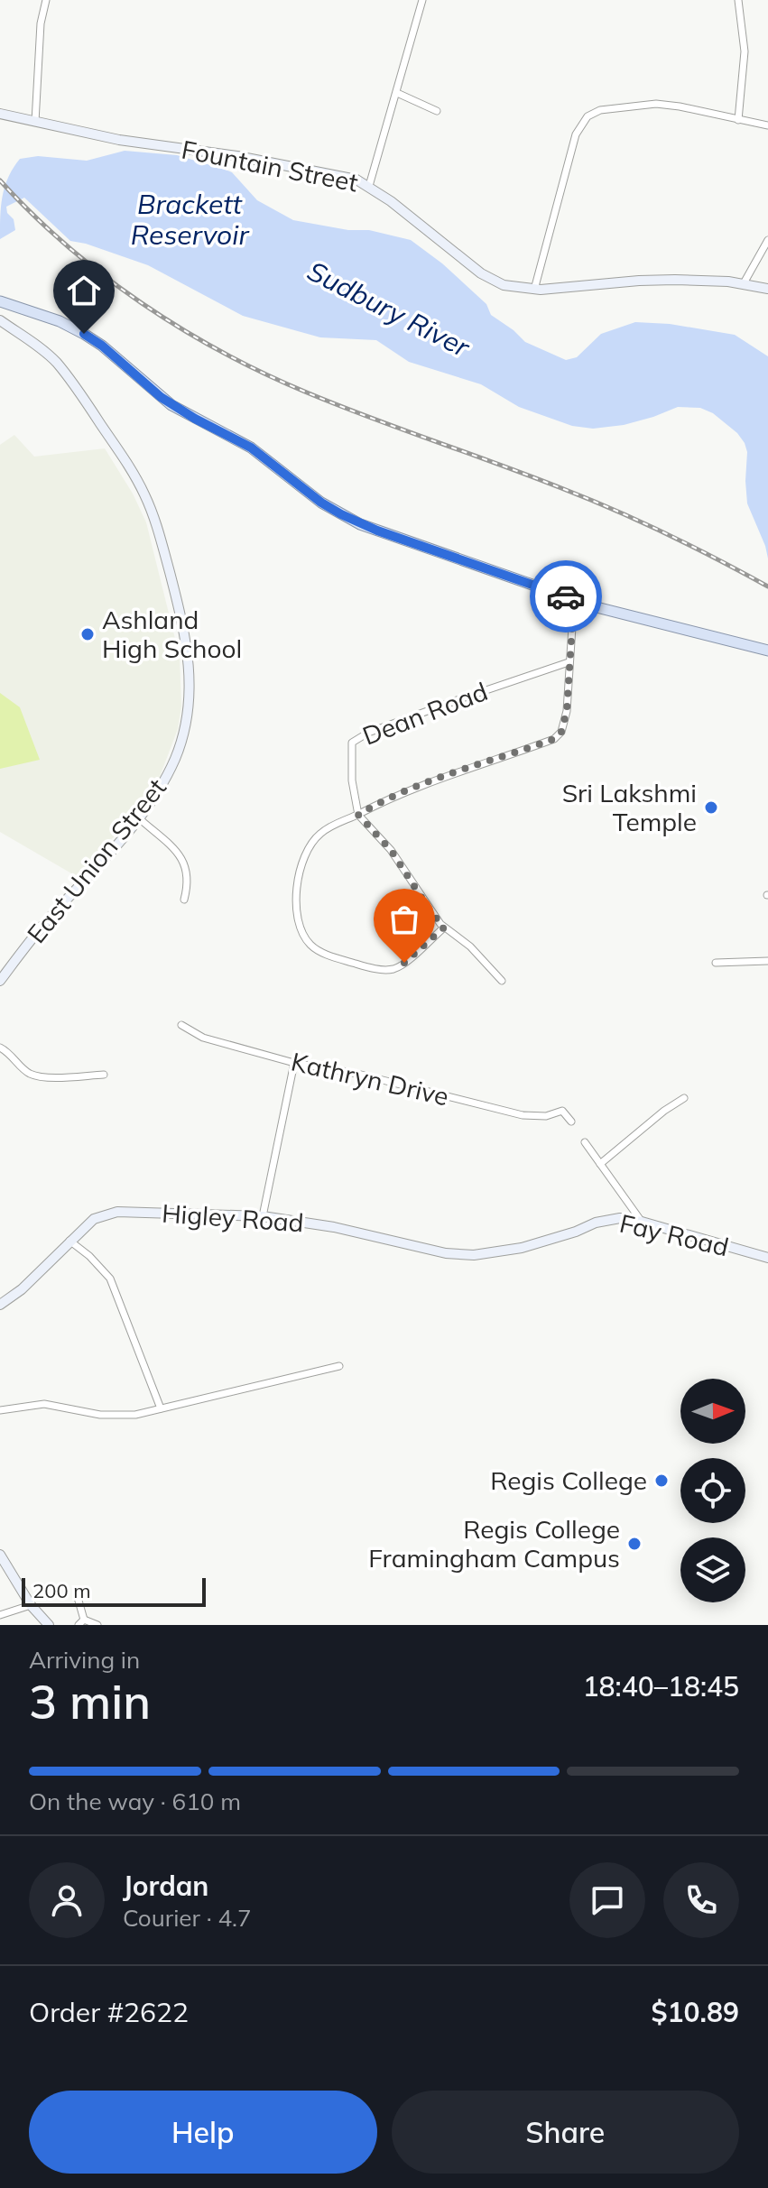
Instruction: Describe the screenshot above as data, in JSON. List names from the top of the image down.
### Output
{
  "streets": {
    "street": [
      "Fountain Street",
      "Dean Road",
      "East Union Street",
      "Kathryn Drive",
      "Higley Road",
      "Fay Road"
    ]
  },
  "crossings": [
    ["Higley Road", "Fay Road"]
  ],
  "water": ["Brackett Reservoir", "Sudbury River"],
  "places": [
    "Ashland High School",
    "Sri Lakshmi Temple",
    "Regis College",
    "Regis College Framingham Campus"
  ],
  "scale_bar": "200 m",
  "north": "right",
  "page": {
    "scale": "200 m",
    "heading": ["3 min", "Arriving in", "18:40–18:45"],
    "panel": [
      "Jordan",
      "Courier · 4.7",
      "Order #2622",
      "$10.89"
    ],
    "bar": "On the way · 610 m",
    "buttons": ["Help", "Share"]
  }
}
